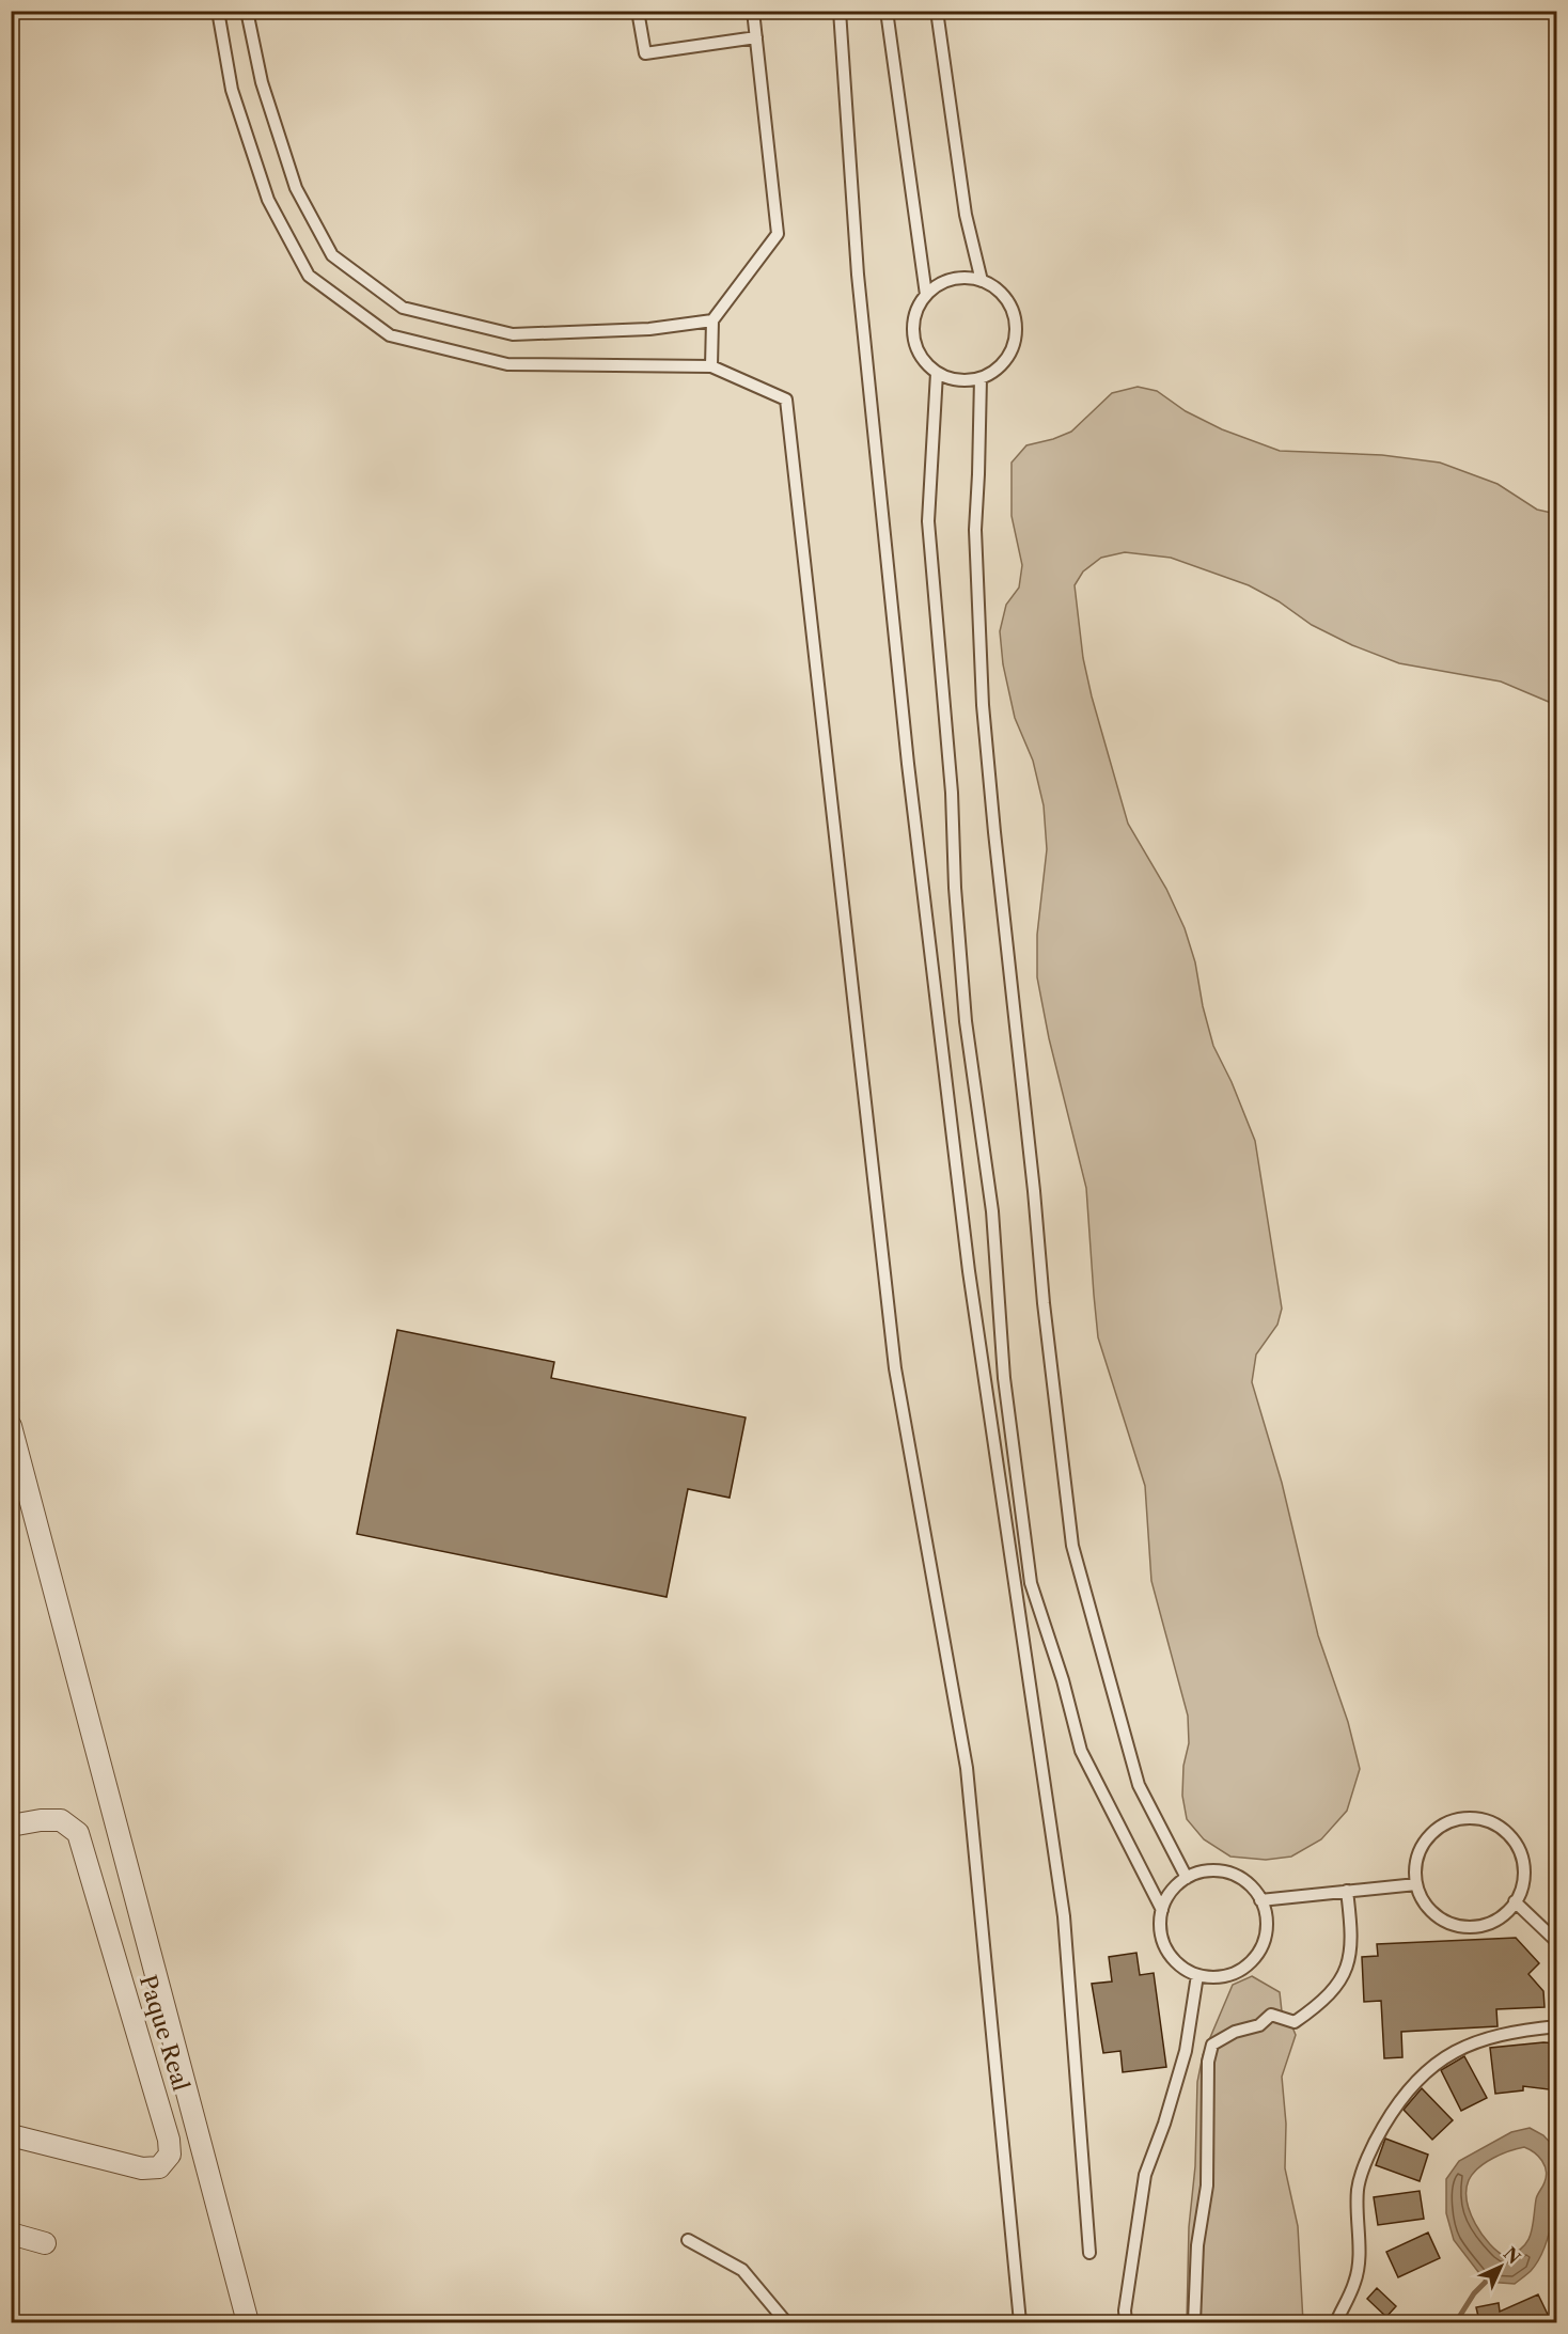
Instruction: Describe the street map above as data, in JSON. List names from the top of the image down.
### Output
{
  "streets": {
    "street": ["Paque Real"]
  },
  "north": "top right"
}
